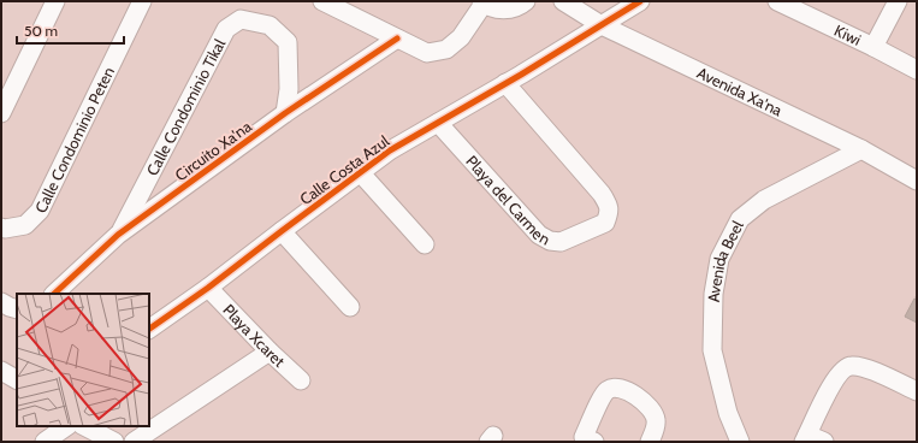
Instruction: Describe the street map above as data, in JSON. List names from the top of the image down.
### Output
{
  "streets": {
    "street": [
      "Kiwi",
      "Avenida Xa'na",
      "Calle Condominio Tikal",
      "Calle Condominio Peten",
      "Circuito Xa'na",
      "Calle Costa Azul",
      "Playa del Carmen",
      "Avenida Beel",
      "Playa Xcaret"
    ]
  },
  "crossings": [
    ["Avenida Xa'na", "Calle Costa Azul"],
    ["Avenida Xa'na", "Avenida Beel"],
    ["Calle Condominio Tikal", "Circuito Xa'na"],
    ["Calle Costa Azul", "Playa del Carmen"],
    ["Calle Costa Azul", "Playa Xcaret"]
  ],
  "scale_bar": "50 m"
}
